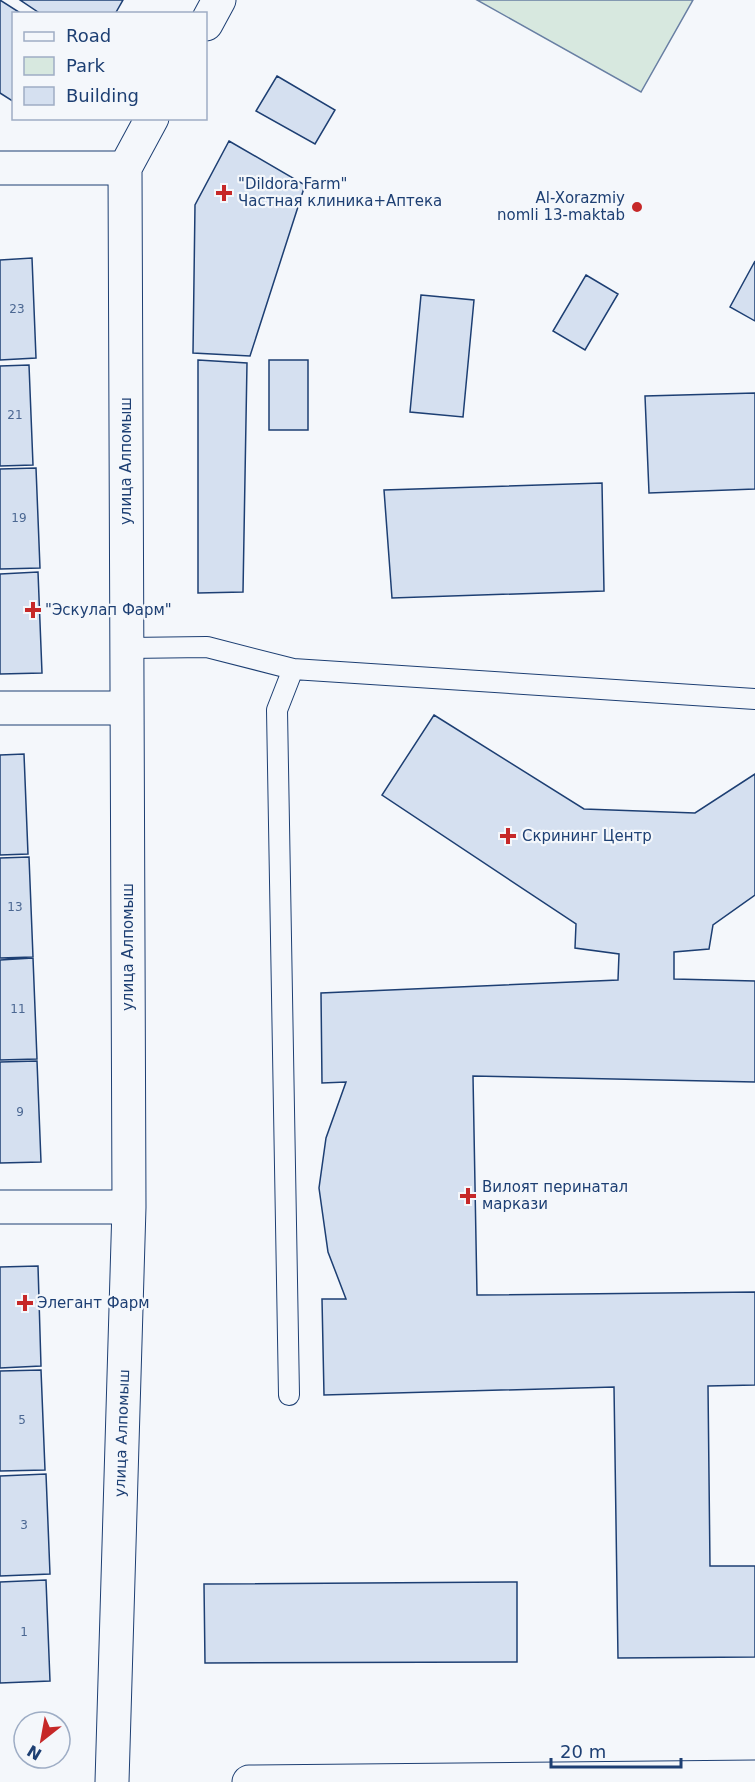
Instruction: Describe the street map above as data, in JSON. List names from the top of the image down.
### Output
{
  "streets": {
    "street": ["улица Алпомыш"]
  },
  "places": {
    "health": [
      "\"Dildora Farm\" Частная клиника+Аптека",
      "\"Эскулап Фарм\"",
      "Скрининг Центр",
      "Вилоят перинатал маркази",
      "Элегант Фарм"
    ],
    "other": ["Аl-Xоrаzmiy nоmli 13-mаktаb"]
  },
  "house_numbers": [
    "23",
    "21",
    "19",
    "13",
    "11",
    "9",
    "5",
    "3",
    "1"
  ],
  "legend": ["Road", "Park", "Building"],
  "scale_bar": "20 m",
  "north": "bottom left"
}
